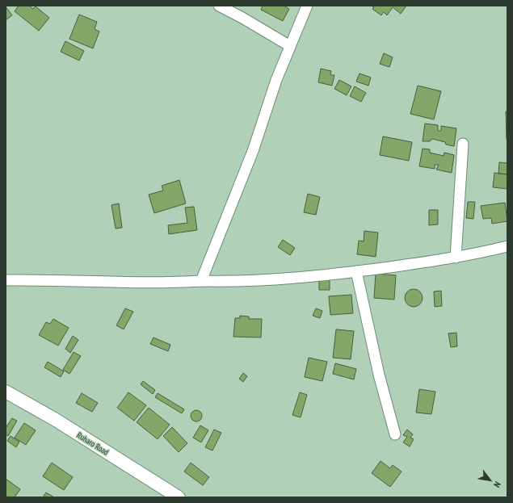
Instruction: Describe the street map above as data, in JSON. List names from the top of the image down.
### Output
{
  "streets": {
    "street": ["Ruharo Road"]
  },
  "north": "bottom right"
}
